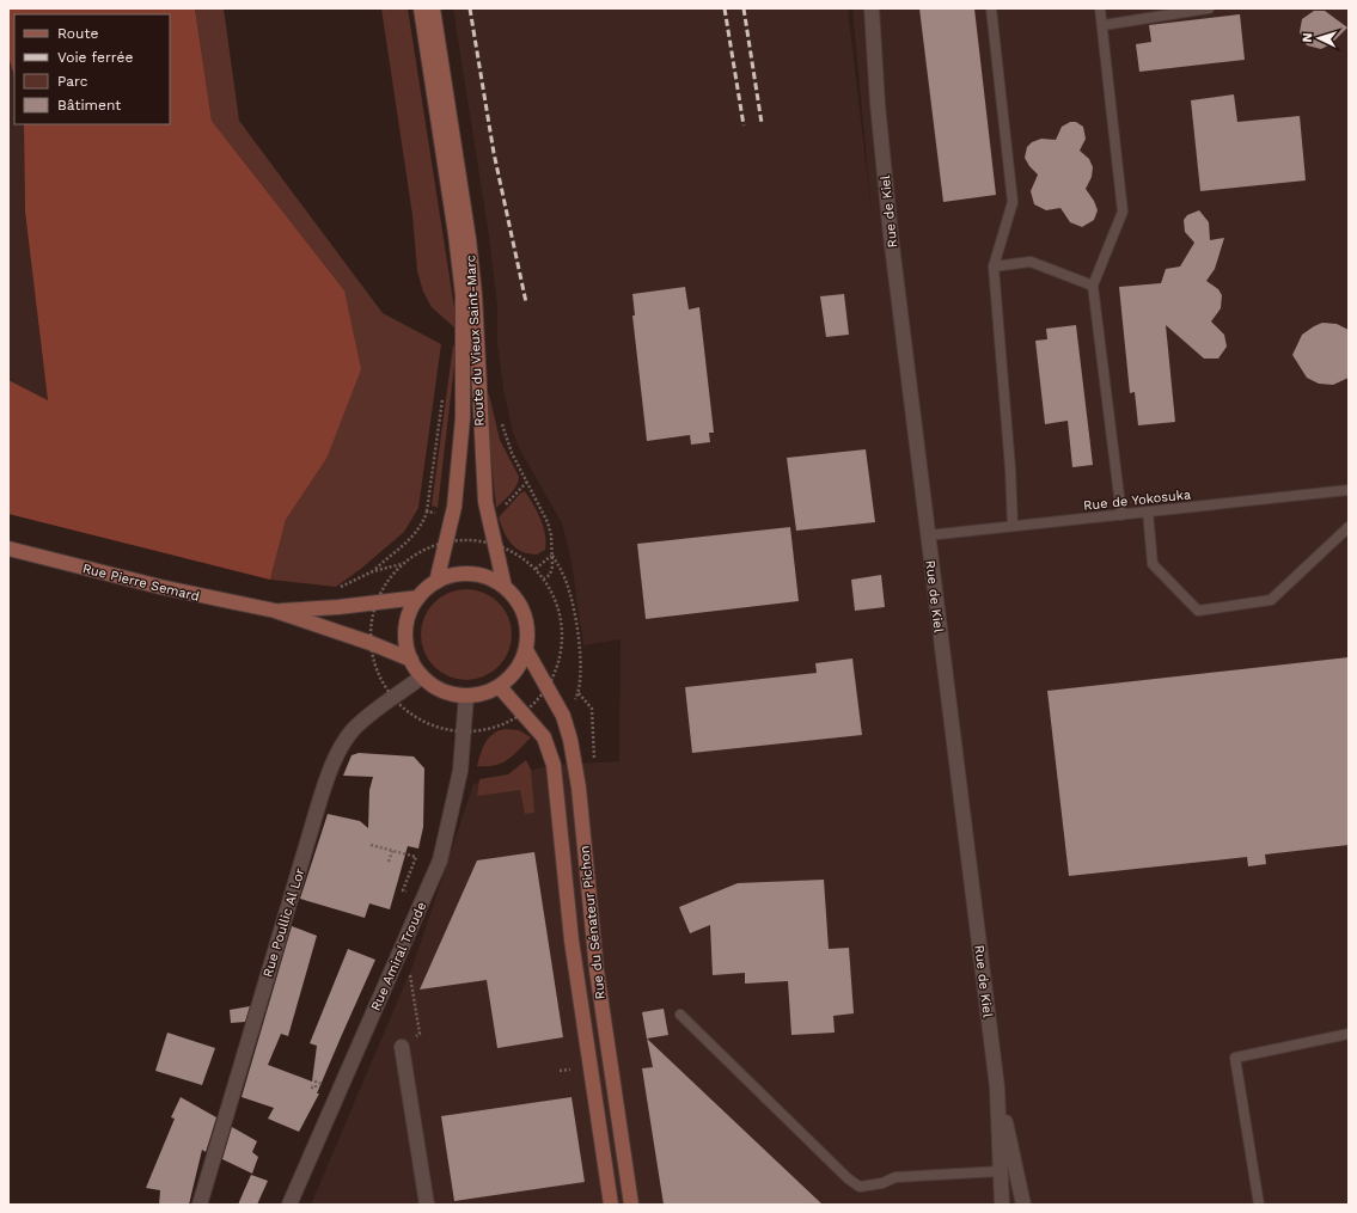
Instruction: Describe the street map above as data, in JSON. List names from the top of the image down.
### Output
{
  "streets": {
    "main road": ["Route du Vieux Saint-Marc", "Rue Pierre Semard", "Rue du Sénateur Pichon"],
    "street": ["Rue de Kiel", "Rue Poullic Al Lor", "Rue Amiral Troude"],
    "lane": ["Rue de Yokosuka"]
  },
  "crossings": [
    ["Rue de Kiel", "Rue de Yokosuka"],
    ["Route du Vieux Saint-Marc", "Rue Pierre Semard"],
    ["Route du Vieux Saint-Marc", "Rue Poullic Al Lor"],
    ["Route du Vieux Saint-Marc", "Rue du Sénateur Pichon"],
    ["Route du Vieux Saint-Marc", "Rue Amiral Troude"],
    ["Rue Pierre Semard", "Rue Poullic Al Lor"],
    ["Rue Pierre Semard", "Rue du Sénateur Pichon"],
    ["Rue Pierre Semard", "Rue Amiral Troude"],
    ["Rue Poullic Al Lor", "Rue du Sénateur Pichon"],
    ["Rue Poullic Al Lor", "Rue Amiral Troude"],
    ["Rue du Sénateur Pichon", "Rue Amiral Troude"]
  ],
  "legend": [
    "Route",
    "Voie ferrée",
    "Parc",
    "Bâtiment"
  ],
  "north": "left"
}
